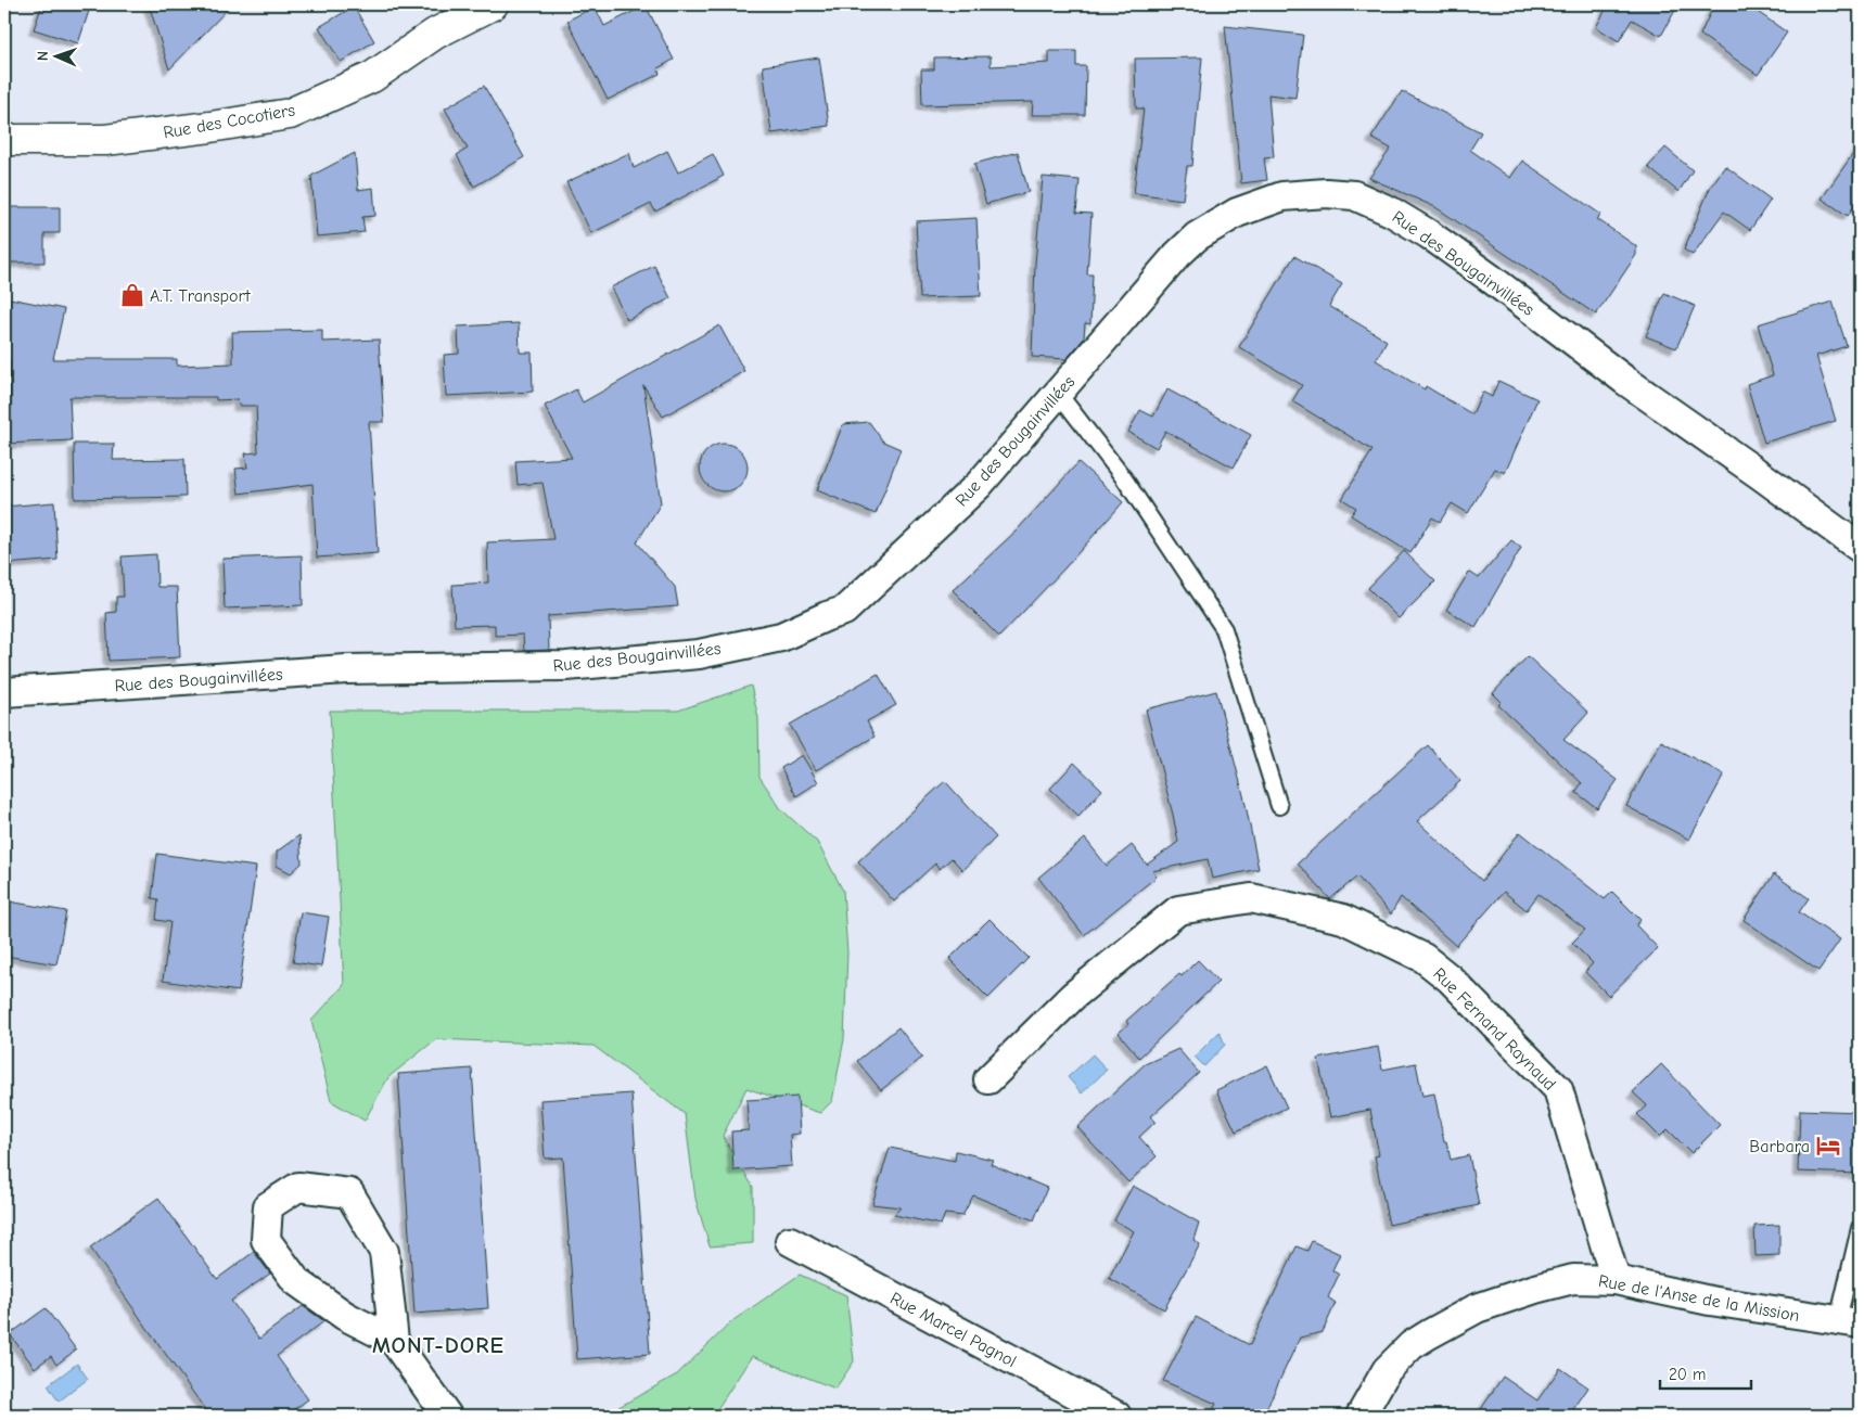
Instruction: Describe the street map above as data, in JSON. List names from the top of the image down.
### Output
{
  "streets": {
    "street": [
      "Rue des Cocotiers",
      "Rue des Bougainvillées",
      "Rue Fernand Raynaud",
      "Rue de l'Anse de la Mission",
      "Rue Marcel Pagnol"
    ]
  },
  "crossings": [
    ["Rue Fernand Raynaud", "Rue de l'Anse de la Mission"]
  ],
  "districts": ["MONT-DORE"],
  "places": {
    "shop": ["A.T. Transport"],
    "hotel": ["Barbara"]
  },
  "scale_bar": "20 m",
  "north": "left"
}
